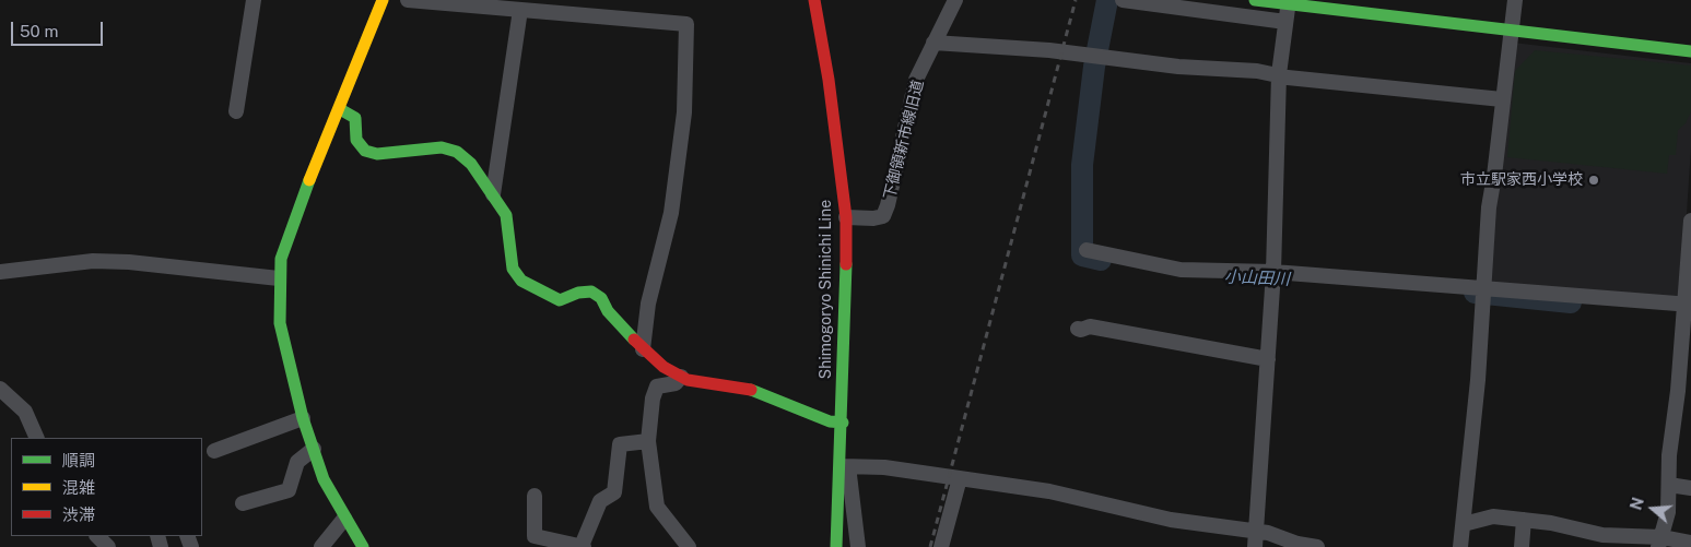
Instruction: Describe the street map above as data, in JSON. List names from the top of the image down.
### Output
{
  "streets": {
    "street": ["下御領新市線旧道", "Shimogoryo Shinichi Line"]
  },
  "crossings": [
    ["下御領新市線旧道", "Shimogoryo Shinichi Line"]
  ],
  "water": ["小山田川"],
  "places": ["市立駅家西小学校"],
  "legend": ["順調", "混雑", "渋滞"],
  "scale_bar": "50 m",
  "north": "left"
}
